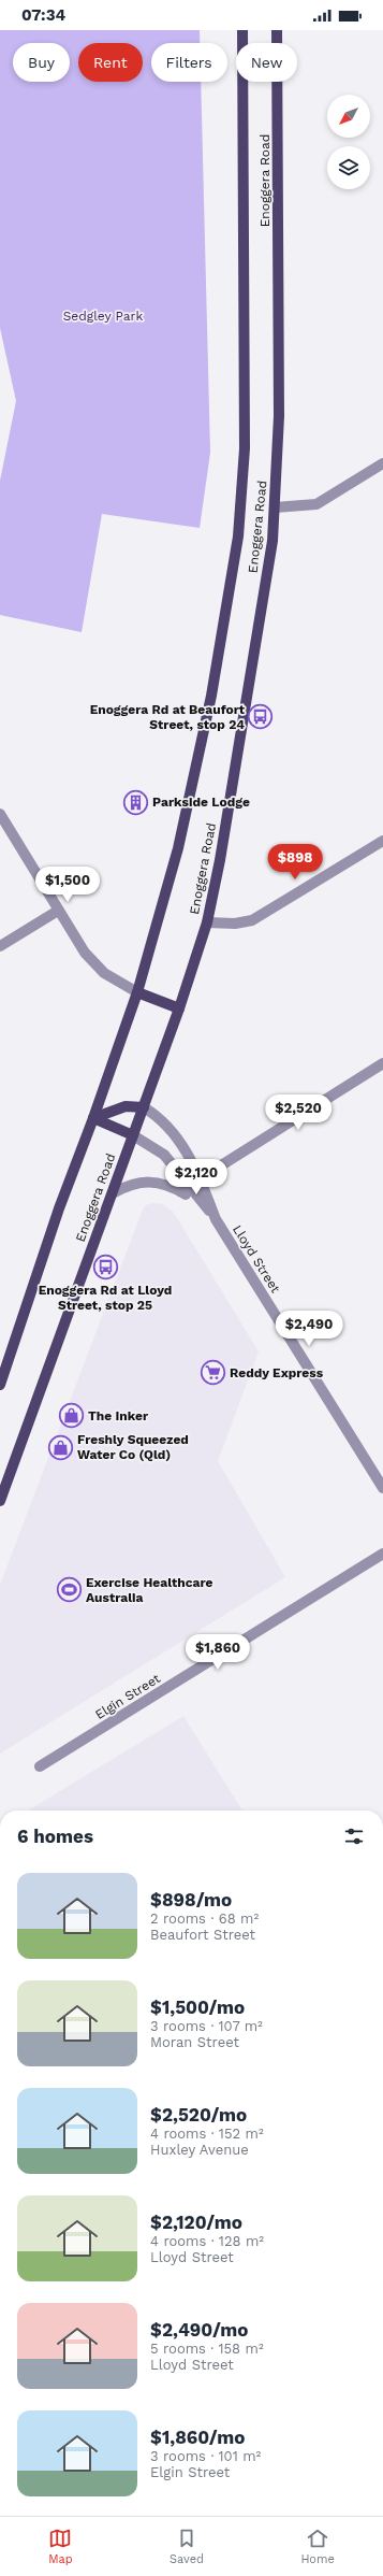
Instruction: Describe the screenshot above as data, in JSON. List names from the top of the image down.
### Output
{
  "streets": {
    "main road": ["Enoggera Road"],
    "street": ["Lloyd Street", "Elgin Street"]
  },
  "crossings": [
    ["Enoggera Road", "Lloyd Street"]
  ],
  "parks": ["Sedgley Park"],
  "places": {
    "bus stop": ["Enoggera Rd at Beaufort Street, stop 24", "Enoggera Rd at Lloyd Street, stop 25"],
    "building": ["Parkside Lodge"],
    "supermarket": ["Reddy Express"],
    "shop": ["The Inker", "Freshly Squeezed Water Co (Qld)"],
    "sports": ["Exercise Healthcare Australia"]
  },
  "north": "bottom left",
  "page": {
    "status": "07:34",
    "chip": [
      "Buy",
      "Rent",
      "Filters",
      "New"
    ],
    "price": [
      "$898",
      "$1,500",
      "$2,520",
      "$2,120",
      "$2,490",
      "$1,860"
    ],
    "heading": "6 homes",
    "list": [
      {
        "name": "$898/mo",
        "note": "2 rooms · 68 m² · Beaufort Street"
      },
      {
        "name": "$1,500/mo",
        "note": "3 rooms · 107 m² · Moran Street"
      },
      {
        "name": "$2,520/mo",
        "note": "4 rooms · 152 m² · Huxley Avenue"
      },
      {
        "name": "$2,120/mo",
        "note": "4 rooms · 128 m² · Lloyd Street"
      },
      {
        "name": "$2,490/mo",
        "note": "5 rooms · 158 m² · Lloyd Street"
      },
      {
        "name": "$1,860/mo",
        "note": "3 rooms · 101 m² · Elgin Street"
      }
    ],
    "tabs": ["Map", "Saved", "Home"]
  }
}
